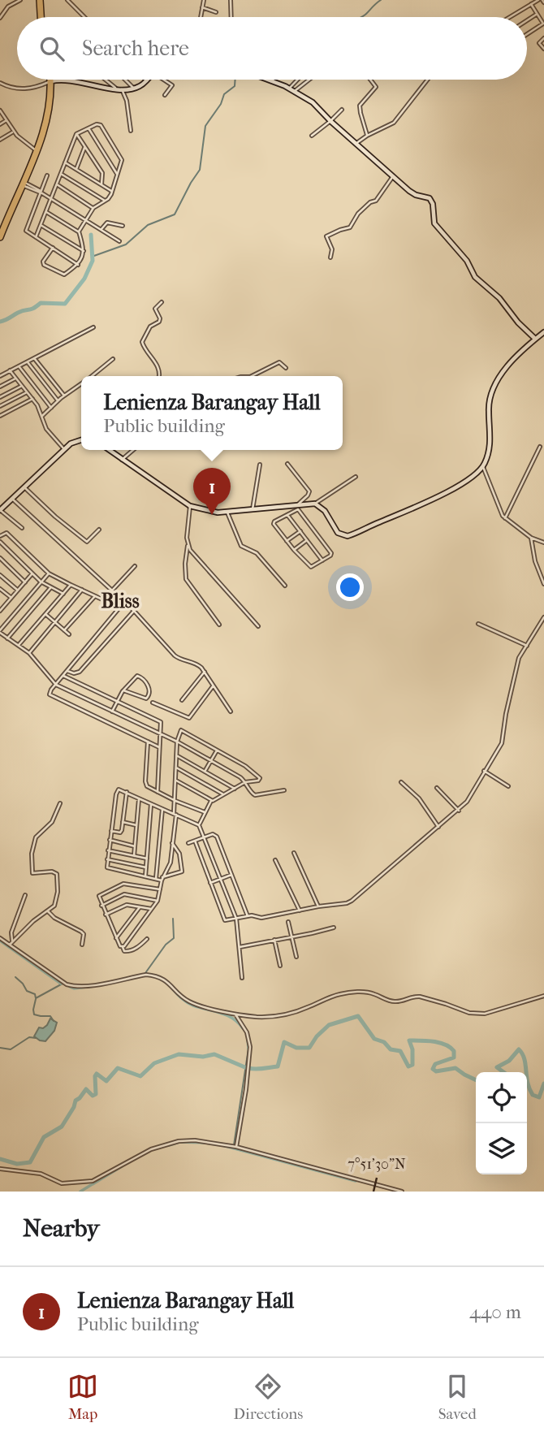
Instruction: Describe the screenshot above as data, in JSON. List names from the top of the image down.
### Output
{
  "districts": ["Bliss"],
  "page": {
    "search": "Search here",
    "popup": ["Lenienza Barangay Hall", "Public building"],
    "pins": "1",
    "heading": "Nearby",
    "list": [
      {
        "mark": "1",
        "name": "Lenienza Barangay Hall",
        "note": "Public building",
        "value": "440 m"
      }
    ],
    "nav": ["Map", "Directions", "Saved"]
  },
  "coordinates": ["7°51'30\"N"]
}
